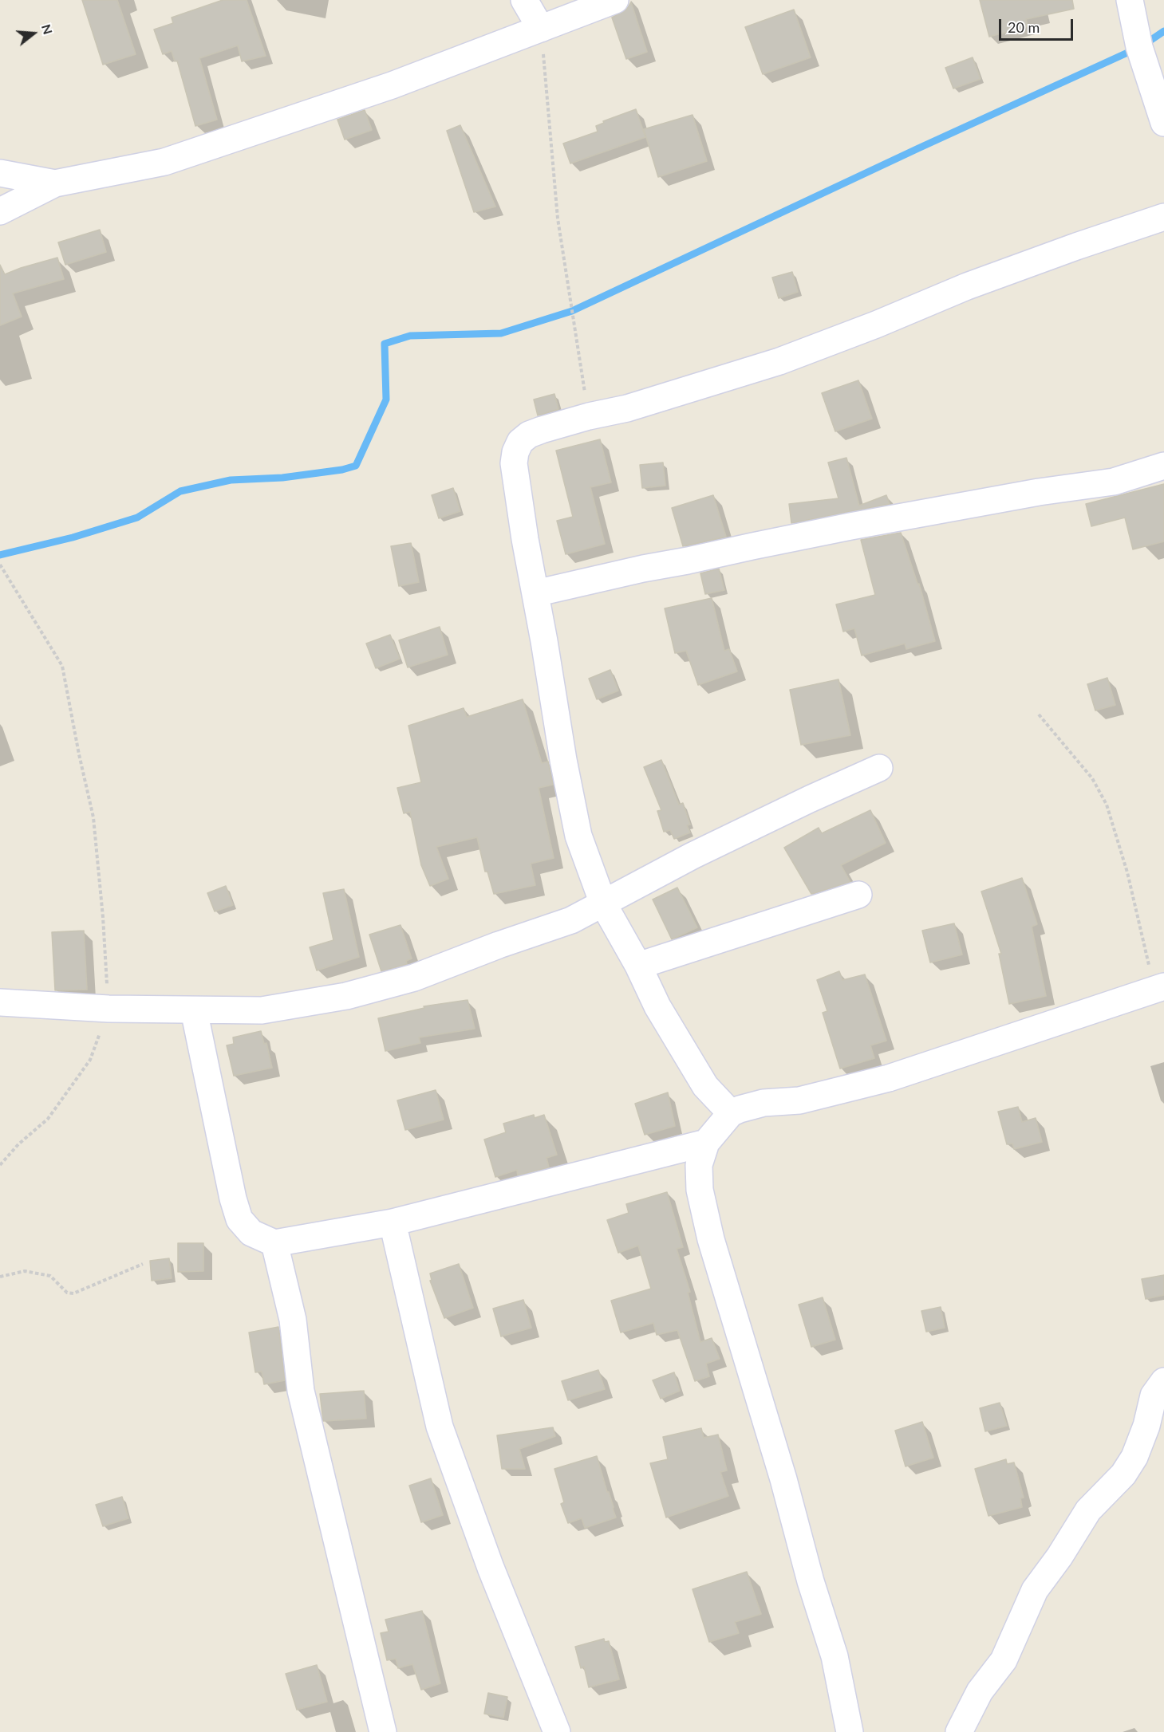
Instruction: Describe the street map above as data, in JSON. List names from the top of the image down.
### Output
{
  "scale_bar": "20 m",
  "north": "right"
}
